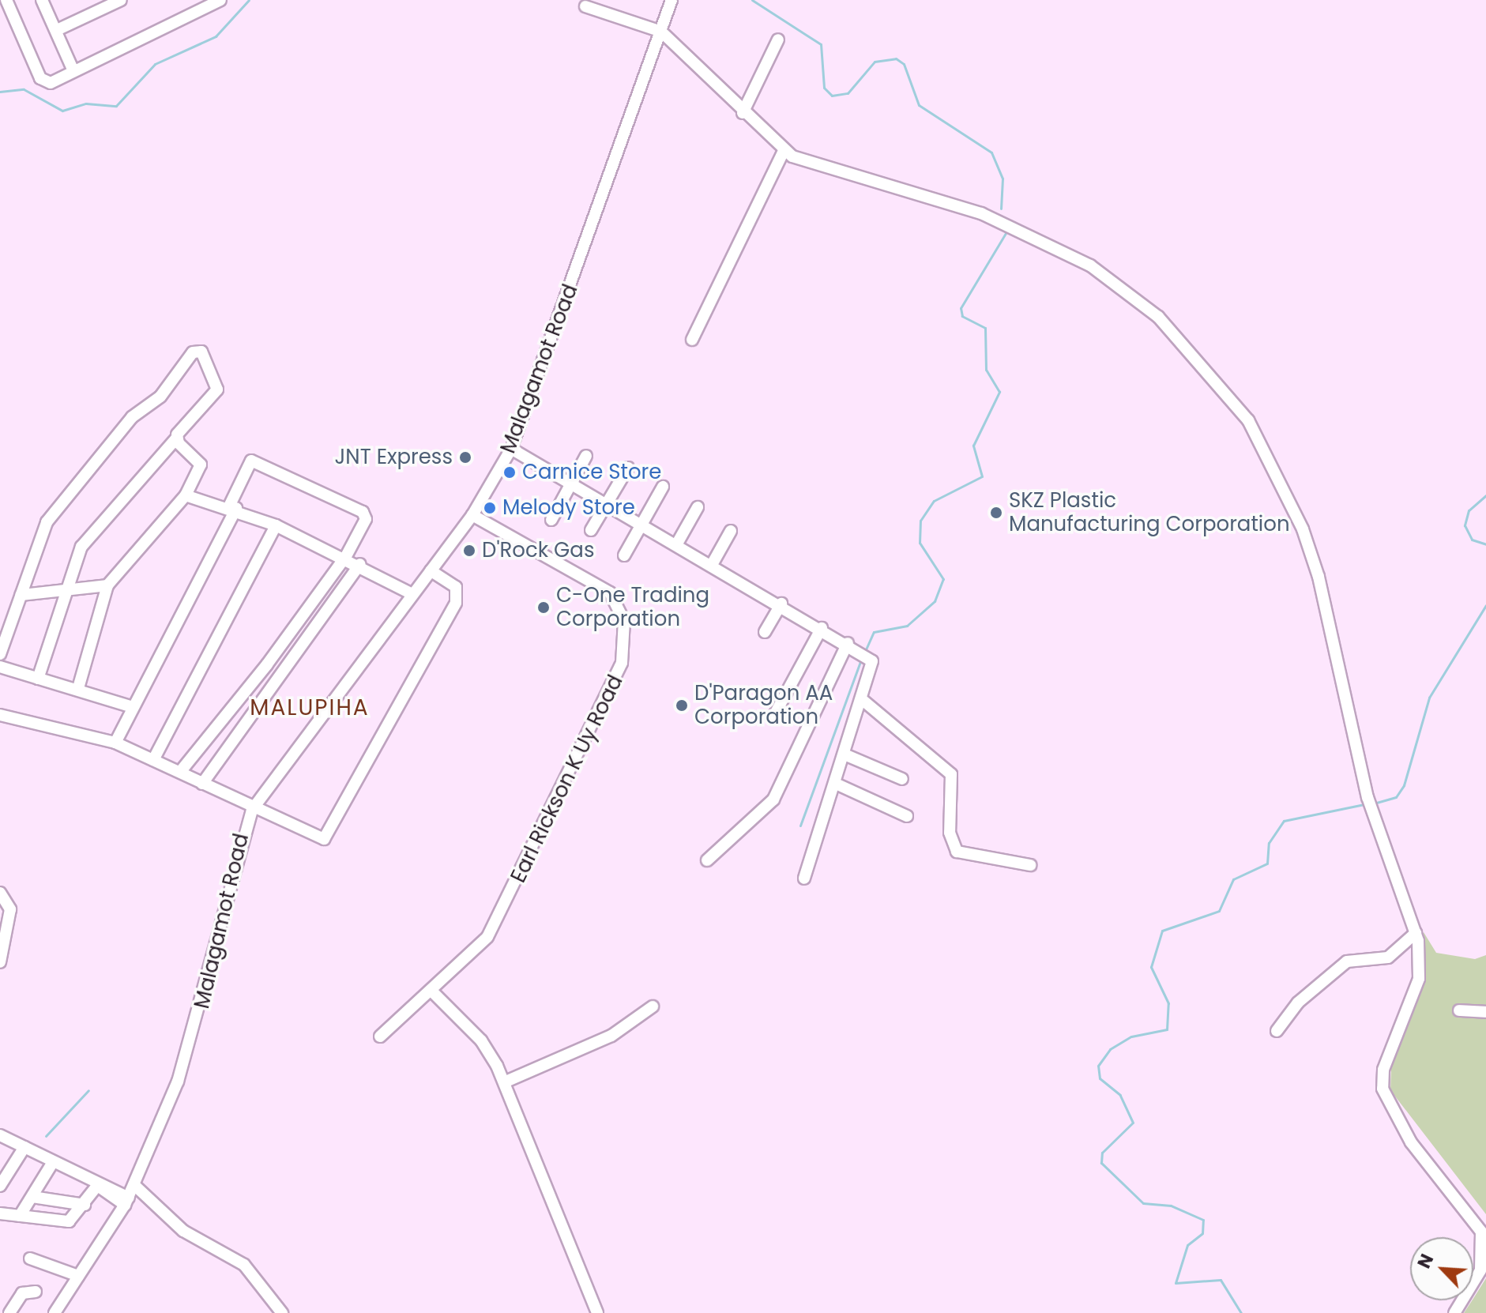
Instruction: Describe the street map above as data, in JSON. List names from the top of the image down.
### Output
{
  "streets": {
    "street": ["Malagamot Road", "Earl Rickson K Uy Road"]
  },
  "crossings": [
    ["Malagamot Road", "Earl Rickson K Uy Road"]
  ],
  "districts": ["MALUPIHA"],
  "places": [
    "JNT Express",
    "Carnice Store",
    "Melody Store",
    "SKZ Plastic Manufacturing Corporation",
    "D'Rock Gas",
    "C-One Trading Corporation",
    "D'Paragon AA Corporation"
  ],
  "north": "top left"
}
